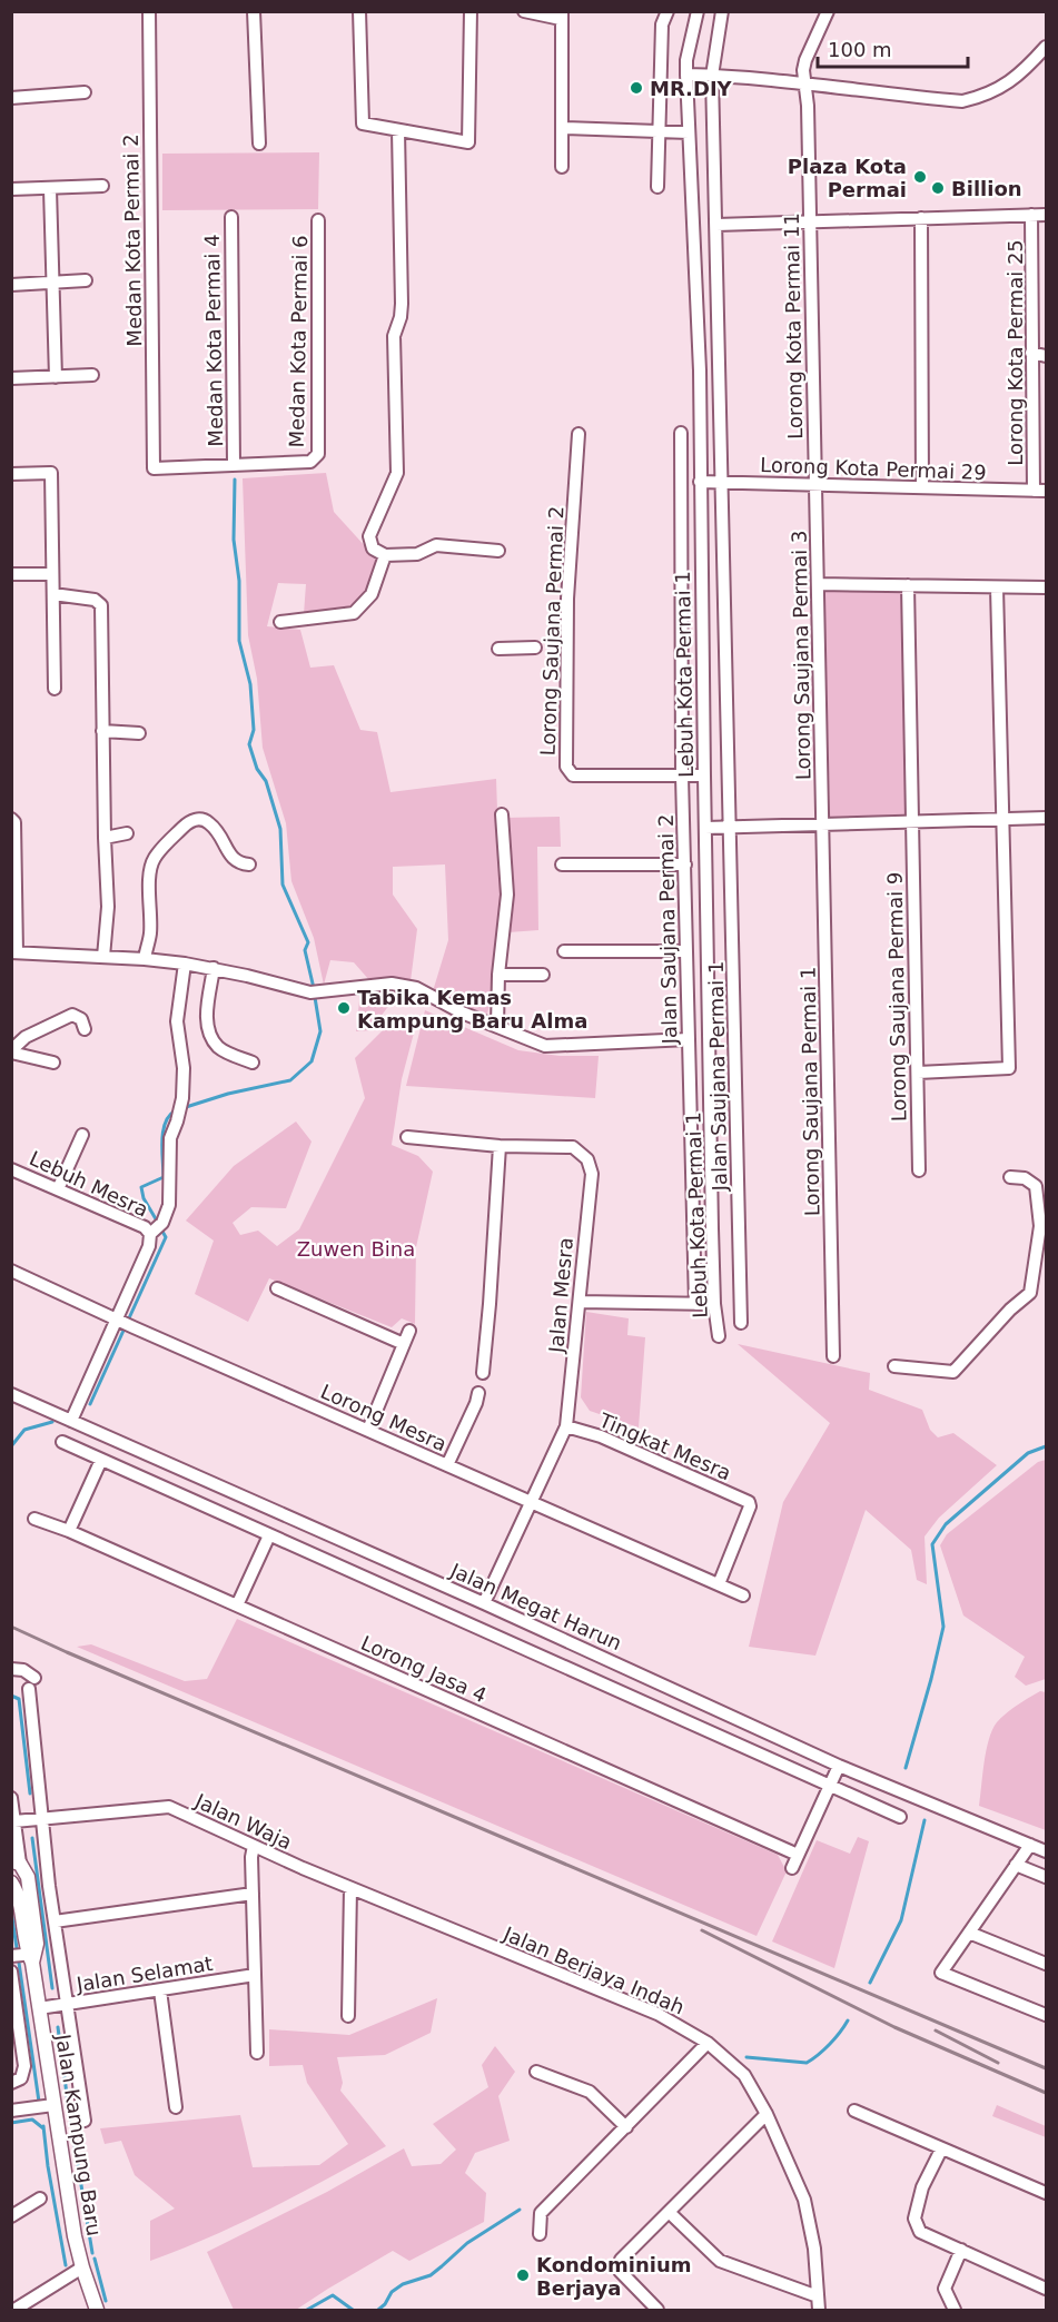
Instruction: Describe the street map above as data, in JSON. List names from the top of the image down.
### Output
{
  "streets": {
    "main road": ["Jalan Kampung Baru"],
    "street": [
      "Medan Kota Permai 2",
      "Lorong Kota Permai 11",
      "Medan Kota Permai 4",
      "Medan Kota Permai 6",
      "Lorong Kota Permai 25",
      "Lorong Kota Permai 29",
      "Lorong Saujana Permai 2",
      "Lorong Saujana Permai 3",
      "Lebuh Kota Permai 1",
      "Jalan Saujana Permai 2",
      "Lorong Saujana Permai 9",
      "Jalan Saujana Permai 1",
      "Lorong Saujana Permai 1",
      "Lebuh Mesra",
      "Jalan Mesra",
      "Lorong Mesra",
      "Tingkat Mesra",
      "Jalan Megat Harun",
      "Lorong Jasa 4",
      "Jalan Waja",
      "Jalan Berjaya Indah",
      "Jalan Selamat"
    ]
  },
  "crossings": [
    ["Medan Kota Permai 2", "Medan Kota Permai 4"],
    ["Medan Kota Permai 2", "Medan Kota Permai 6"],
    ["Lorong Kota Permai 11", "Lorong Kota Permai 29"],
    ["Lorong Kota Permai 11", "Lorong Saujana Permai 3"],
    ["Medan Kota Permai 4", "Medan Kota Permai 6"],
    ["Lorong Kota Permai 25", "Lorong Kota Permai 29"],
    ["Lorong Kota Permai 29", "Lorong Saujana Permai 3"],
    ["Lorong Kota Permai 29", "Lebuh Kota Permai 1"],
    ["Lorong Saujana Permai 2", "Lebuh Kota Permai 1"],
    ["Lorong Saujana Permai 2", "Jalan Saujana Permai 2"],
    ["Lorong Saujana Permai 3", "Lorong Saujana Permai 1"],
    ["Lebuh Kota Permai 1", "Jalan Saujana Permai 1"],
    ["Jalan Mesra", "Lorong Mesra"],
    ["Jalan Mesra", "Tingkat Mesra"],
    ["Jalan Mesra", "Jalan Megat Harun"],
    ["Lorong Mesra", "Tingkat Mesra"],
    ["Jalan Waja", "Jalan Berjaya Indah"],
    ["Jalan Waja", "Jalan Kampung Baru"],
    ["Jalan Selamat", "Jalan Kampung Baru"]
  ],
  "parks": ["Zuwen Bina"],
  "places": [
    "MR.DIY",
    "Plaza Kota Permai",
    "Billion",
    "Tabika Kemas Kampung Baru Alma",
    "Kondominium Berjaya"
  ],
  "scale_bar": "100 m"
}
